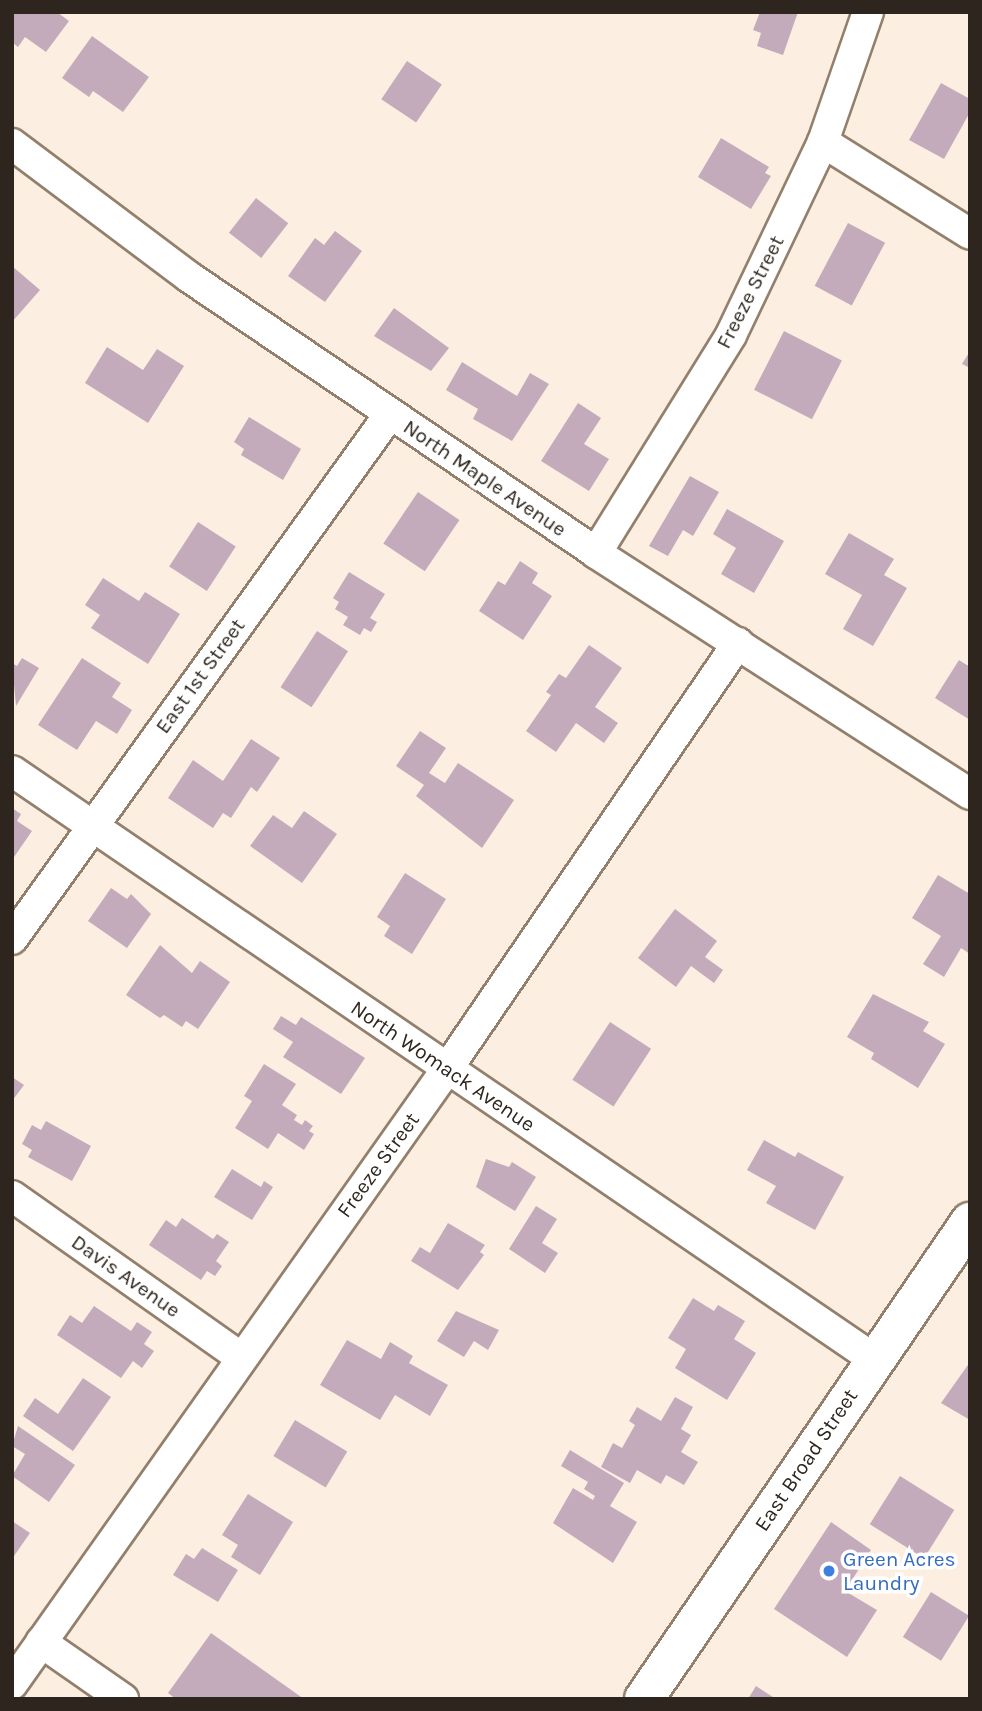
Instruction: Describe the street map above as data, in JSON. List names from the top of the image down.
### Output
{
  "streets": {
    "street": [
      "Freeze Street",
      "North Maple Avenue",
      "East 1st Street",
      "North Womack Avenue",
      "Davis Avenue",
      "East Broad Street"
    ]
  },
  "crossings": [
    ["Freeze Street", "North Maple Avenue"],
    ["Freeze Street", "North Womack Avenue"],
    ["Freeze Street", "Davis Avenue"],
    ["North Maple Avenue", "East 1st Street"],
    ["East 1st Street", "North Womack Avenue"],
    ["North Womack Avenue", "East Broad Street"]
  ],
  "places": ["Green Acres Laundry"]
}
